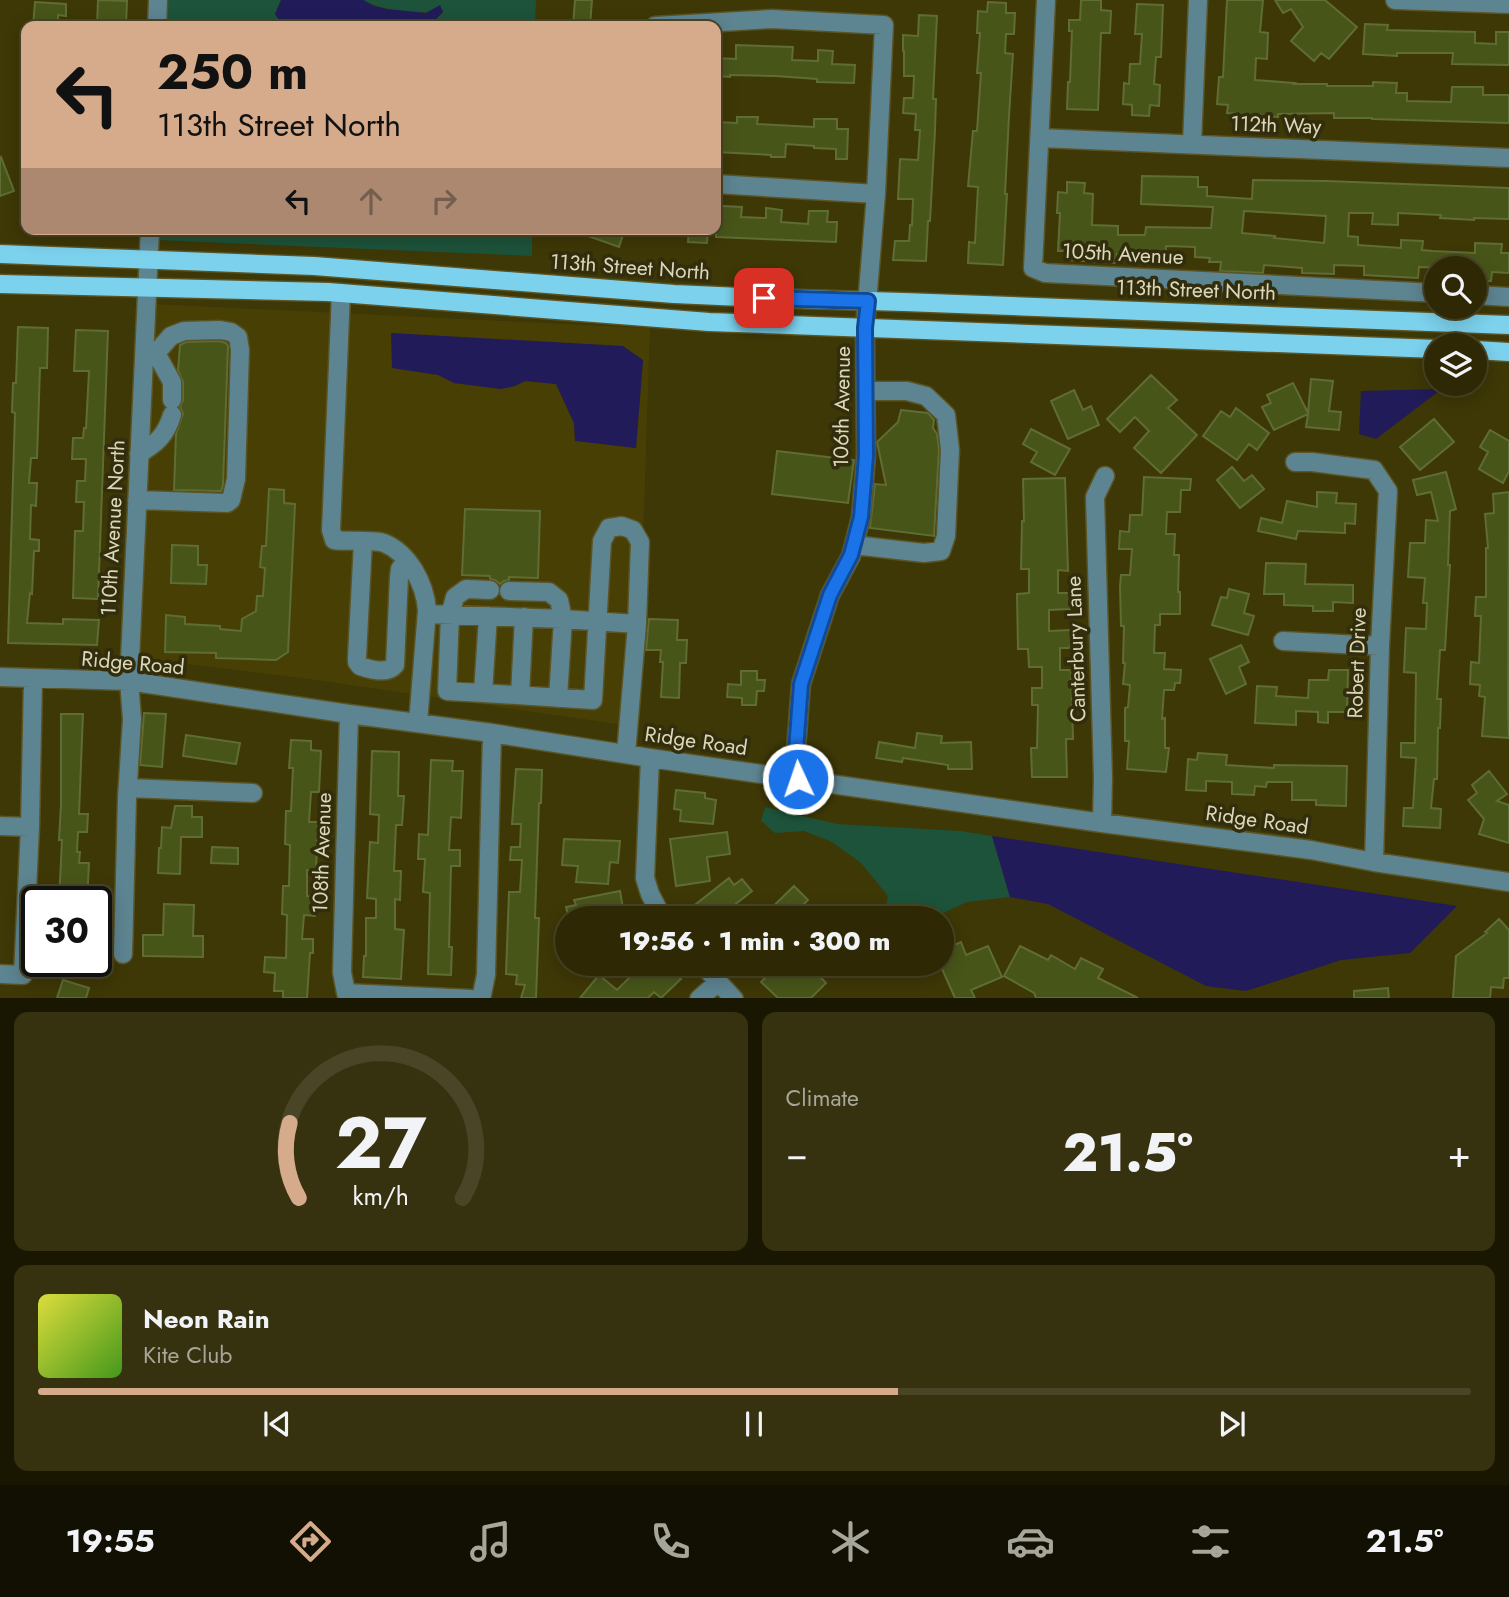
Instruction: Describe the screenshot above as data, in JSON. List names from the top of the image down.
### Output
{
  "streets": {
    "main road": ["113th Street North"],
    "street": [
      "112th Way",
      "105th Avenue",
      "106th Avenue",
      "110th Avenue North",
      "Canterbury Lane",
      "Ridge Road",
      "Robert Drive",
      "108th Avenue"
    ]
  },
  "crossings": [
    ["112th Way", "105th Avenue"],
    ["113th Street North", "106th Avenue"],
    ["113th Street North", "110th Avenue North"],
    ["106th Avenue", "Ridge Road"],
    ["110th Avenue North", "Ridge Road"],
    ["Canterbury Lane", "Ridge Road"],
    ["Ridge Road", "Robert Drive"],
    ["Ridge Road", "108th Avenue"]
  ],
  "page": {
    "turn": ["250 m", "113th Street North"],
    "limit": "30",
    "trip": "19:56 · 1 min · 300 m",
    "tile": "Climate",
    "heat": ["−", "21.5°", "+"],
    "song": ["Neon Rain", "Kite Club"],
    "tabs": ["19:55", "21.5°"],
    "gauge": ["27", "km/h"]
  }
}
